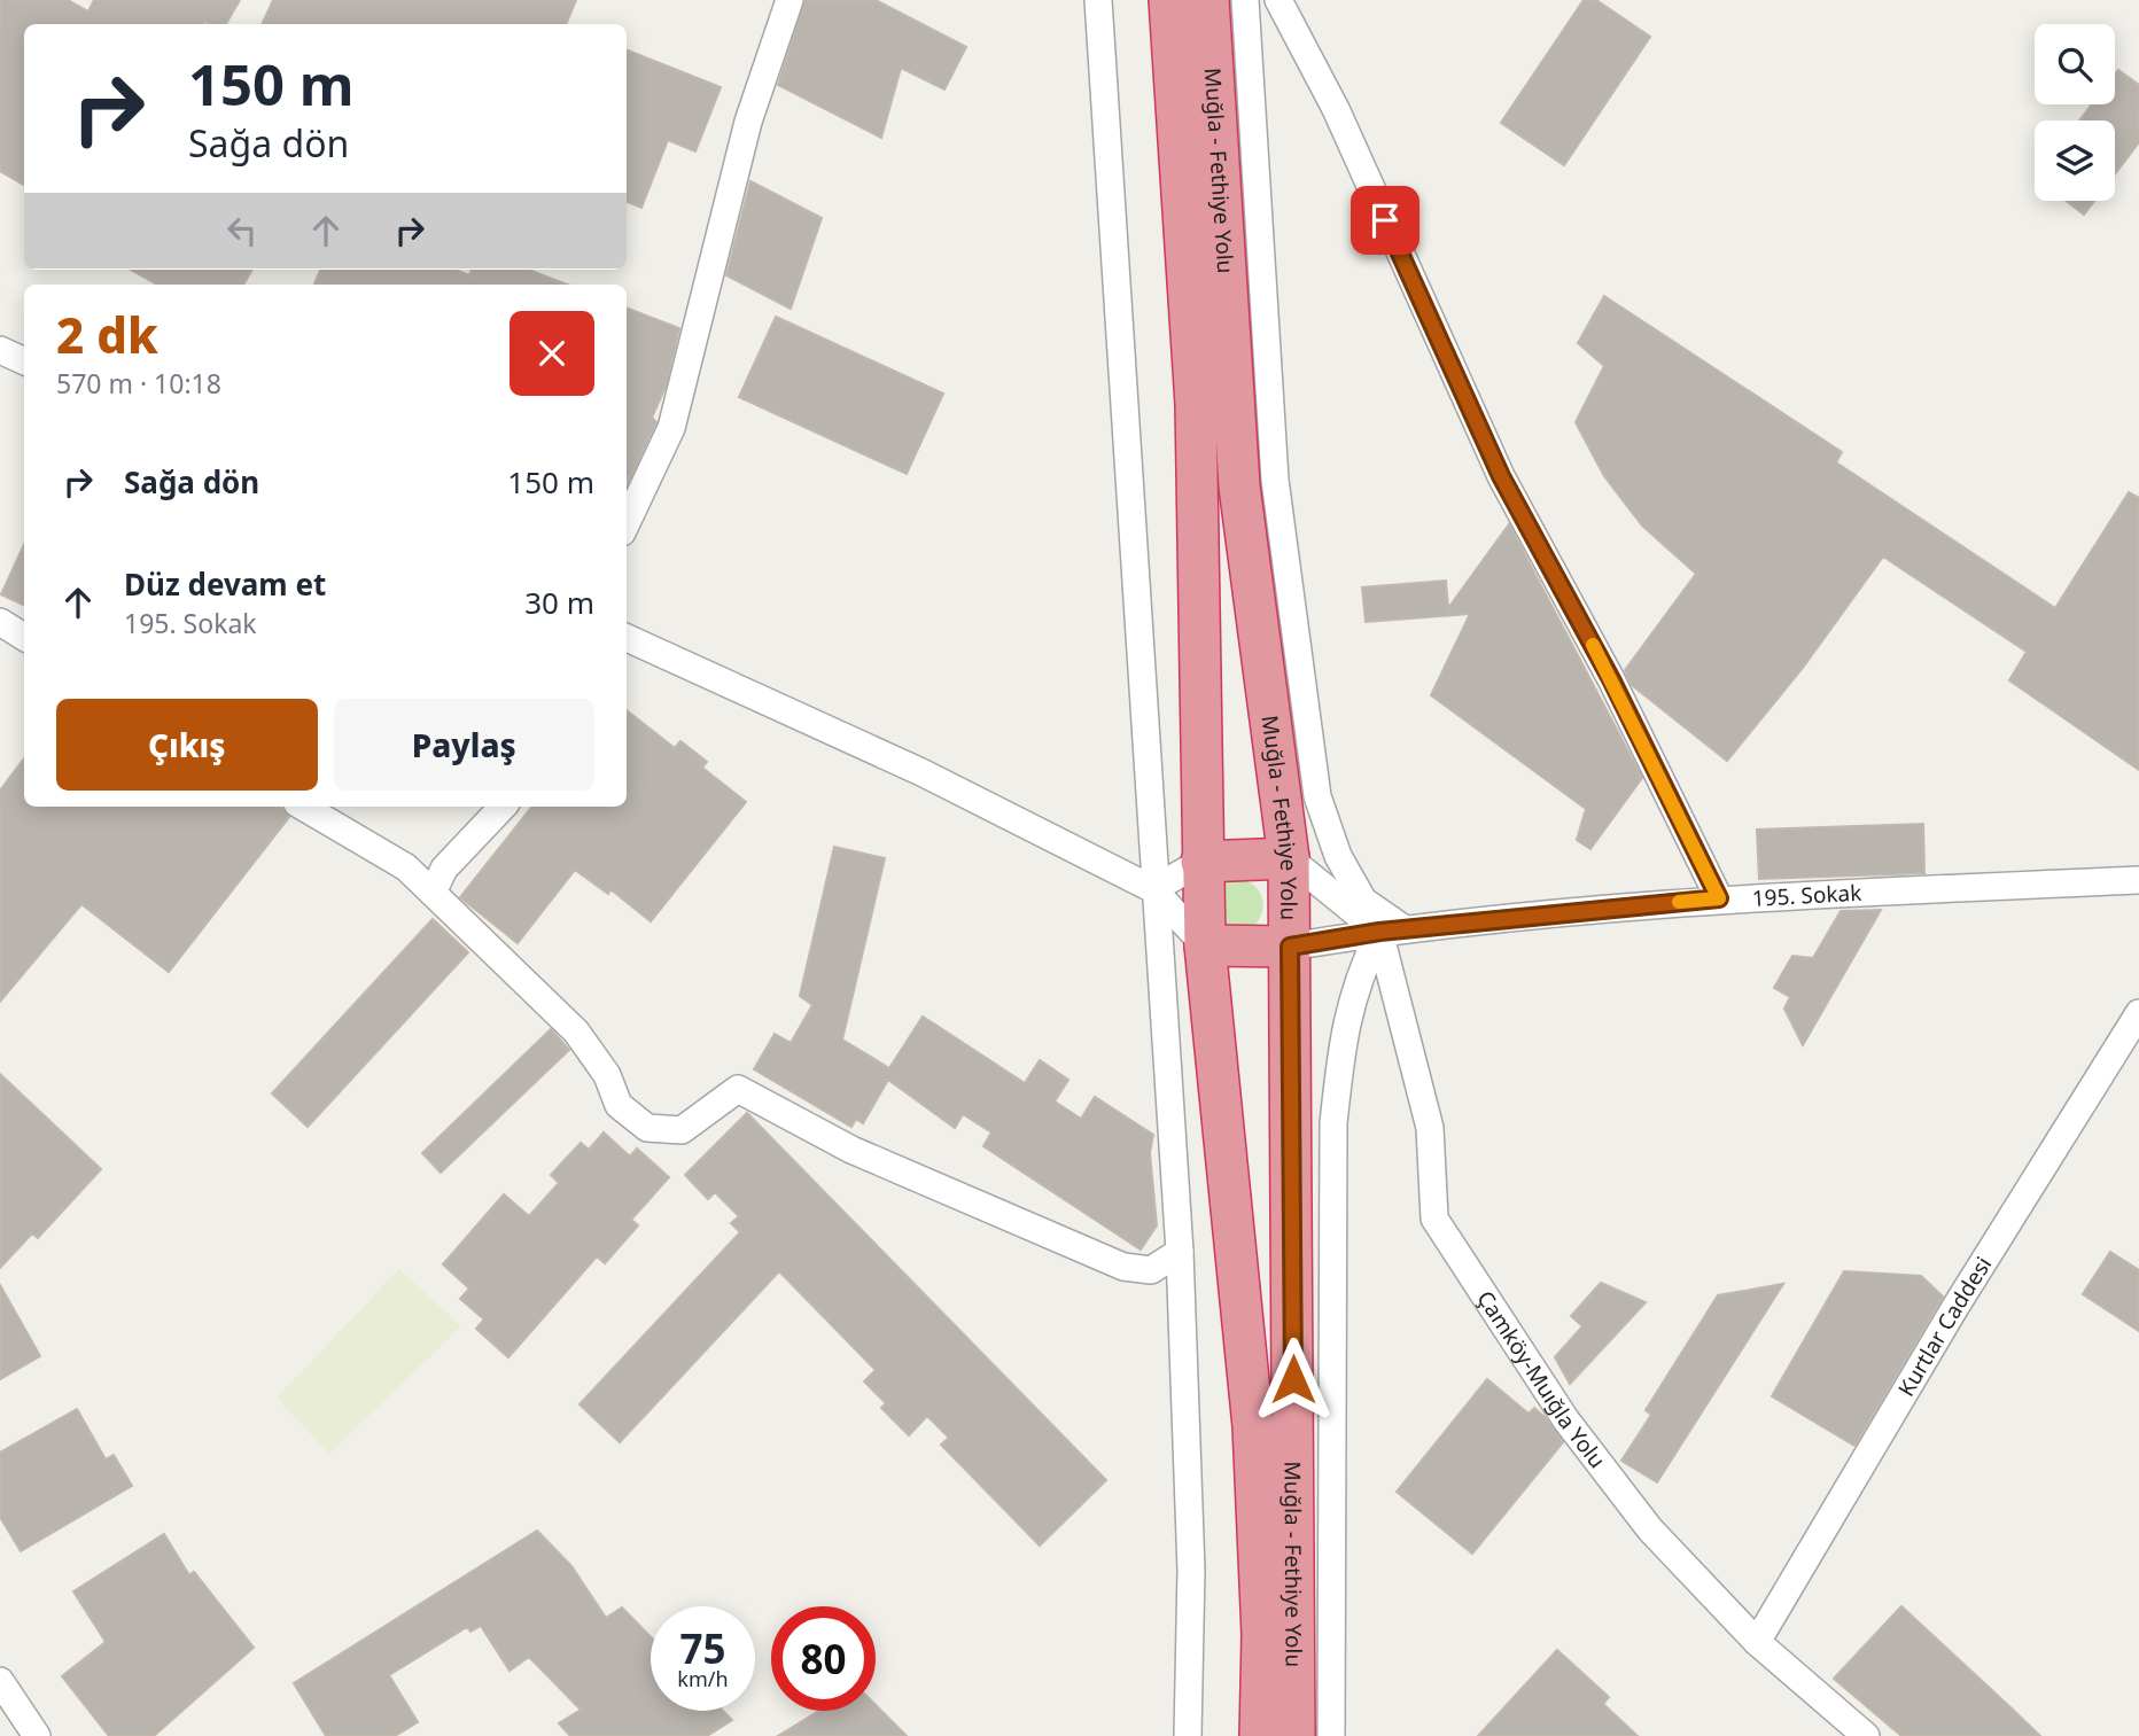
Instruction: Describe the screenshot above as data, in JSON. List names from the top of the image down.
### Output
{
  "streets": {
    "highway": ["Muğla - Fethiye Yolu"],
    "street": ["195. Sokak", "Kurtlar Caddesi", "Çamköy-Muığla Yolu"]
  },
  "crossings": [
    ["Muğla - Fethiye Yolu", "195. Sokak"],
    ["195. Sokak", "Çamköy-Muığla Yolu"],
    ["Kurtlar Caddesi", "Çamköy-Muığla Yolu"]
  ],
  "page": {
    "turn": ["150 m", "Sağa dön"],
    "heading": ["2 dk", "570 m · 10:18"],
    "list": [
      {
        "name": "Sağa dön",
        "value": "150 m"
      },
      {
        "name": "Düz devam et",
        "note": "195. Sokak",
        "value": "30 m"
      }
    ],
    "buttons": ["Çıkış", "Paylaş"],
    "speed": "75 km/h",
    "limit": "80"
  }
}
